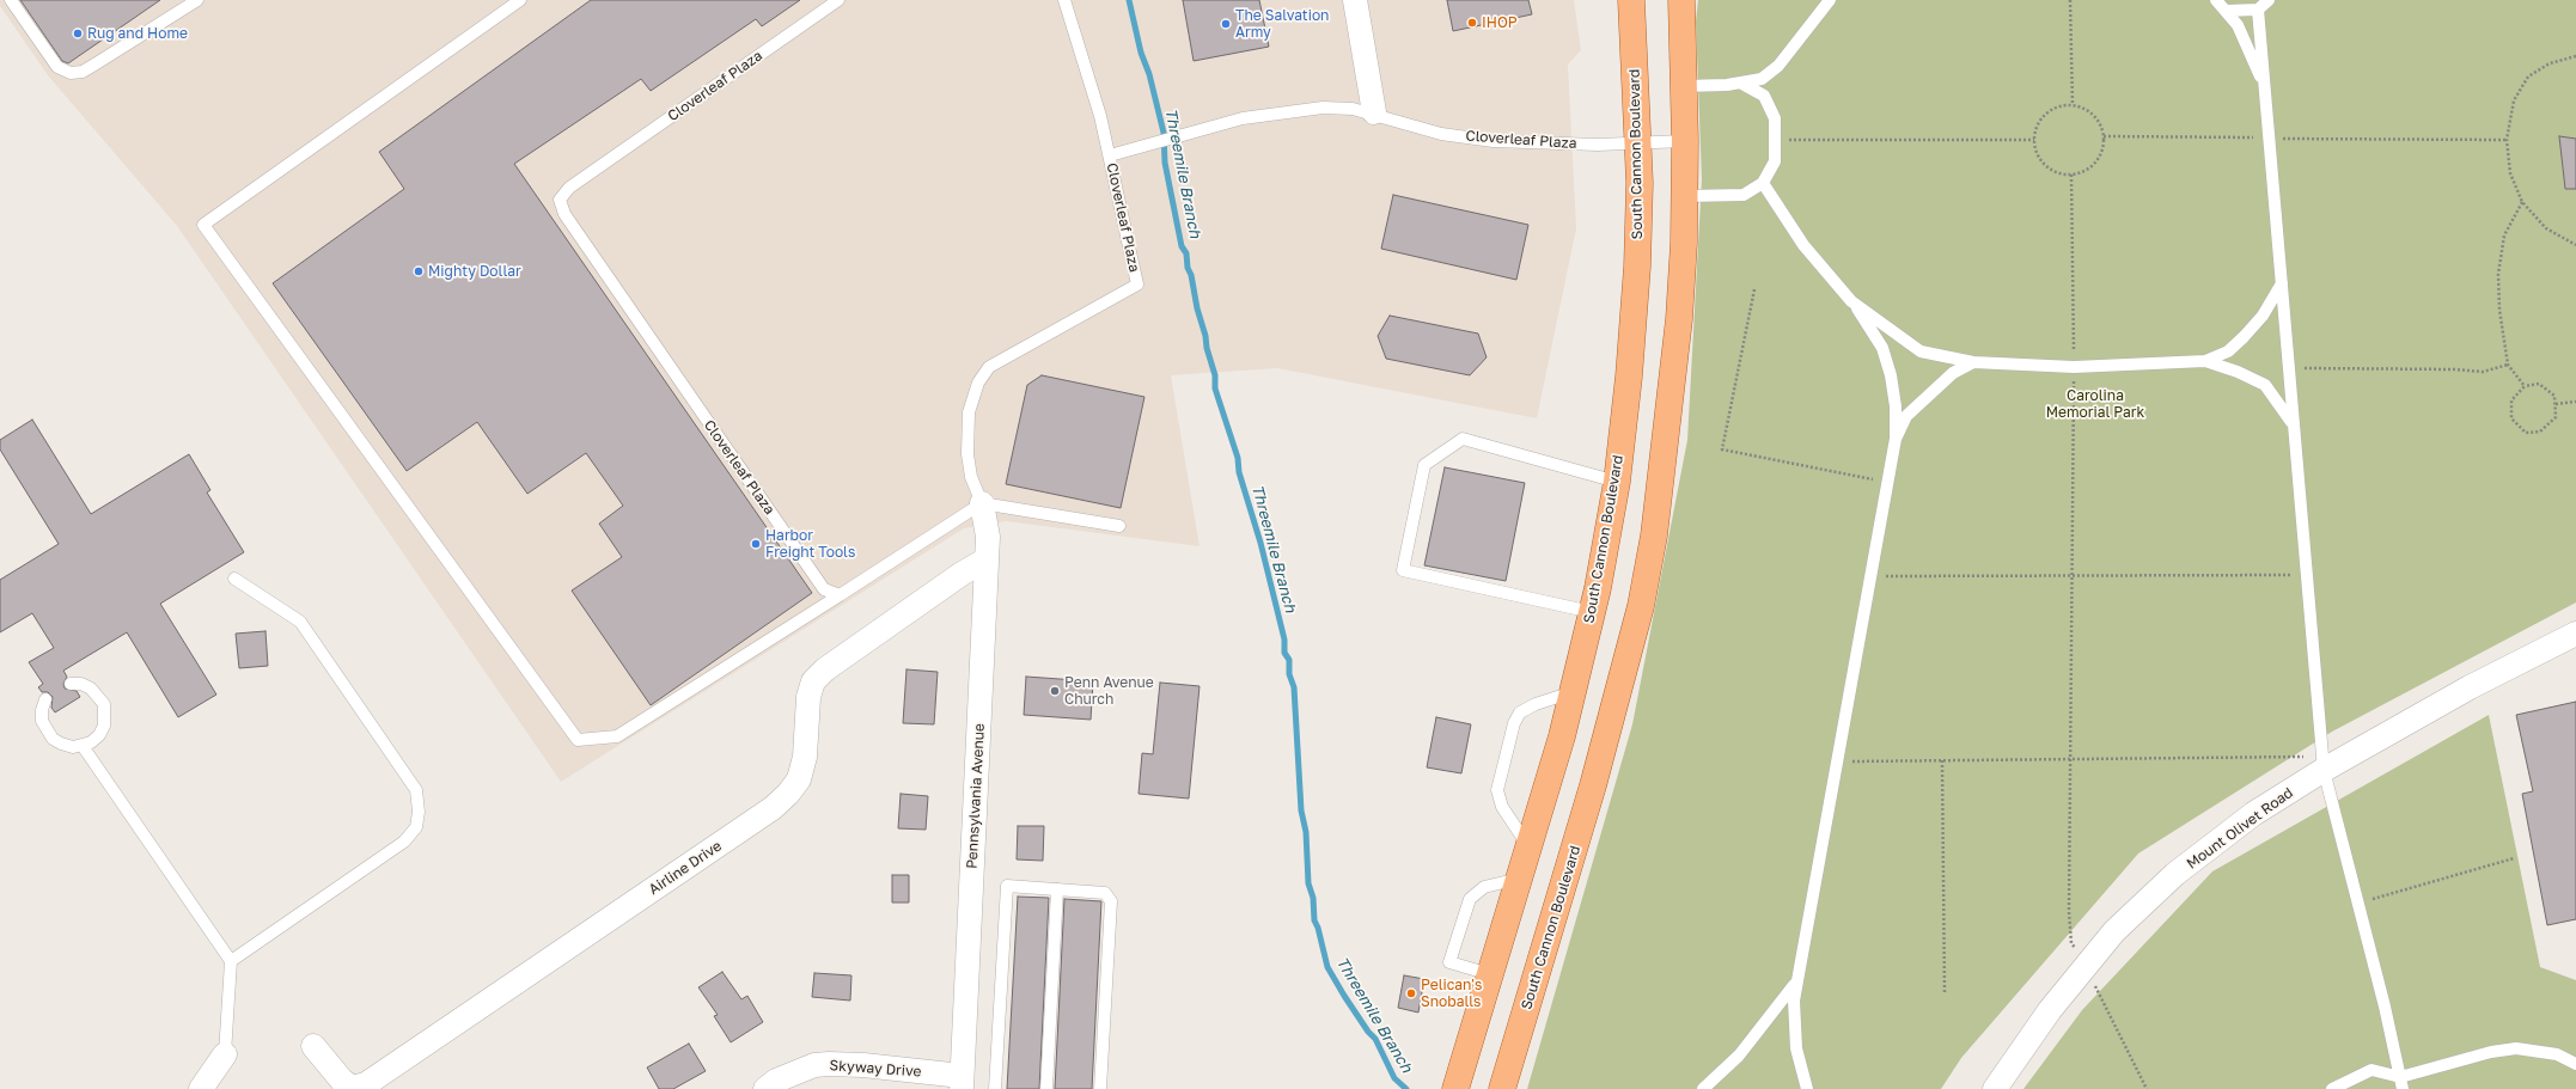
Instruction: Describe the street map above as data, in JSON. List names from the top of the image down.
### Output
{
  "streets": {
    "main road": ["South Cannon Boulevard"],
    "street": [
      "Pennsylvania Avenue",
      "Mount Olivet Road",
      "Airline Drive",
      "Skyway Drive"
    ],
    "lane": ["Cloverleaf Plaza"]
  },
  "crossings": [
    ["Cloverleaf Plaza", "South Cannon Boulevard"],
    ["Cloverleaf Plaza", "Pennsylvania Avenue"],
    ["Pennsylvania Avenue", "Airline Drive"],
    ["Pennsylvania Avenue", "Skyway Drive"]
  ],
  "water": ["Threemile Branch"],
  "parks": ["Carolina Memorial Park"],
  "places": [
    "IHOP",
    "The Salvation Army",
    "Rug and Home",
    "Mighty Dollar",
    "Harbor Freight Tools",
    "Penn Avenue Church",
    "Pelican's Snoballs"
  ]
}
